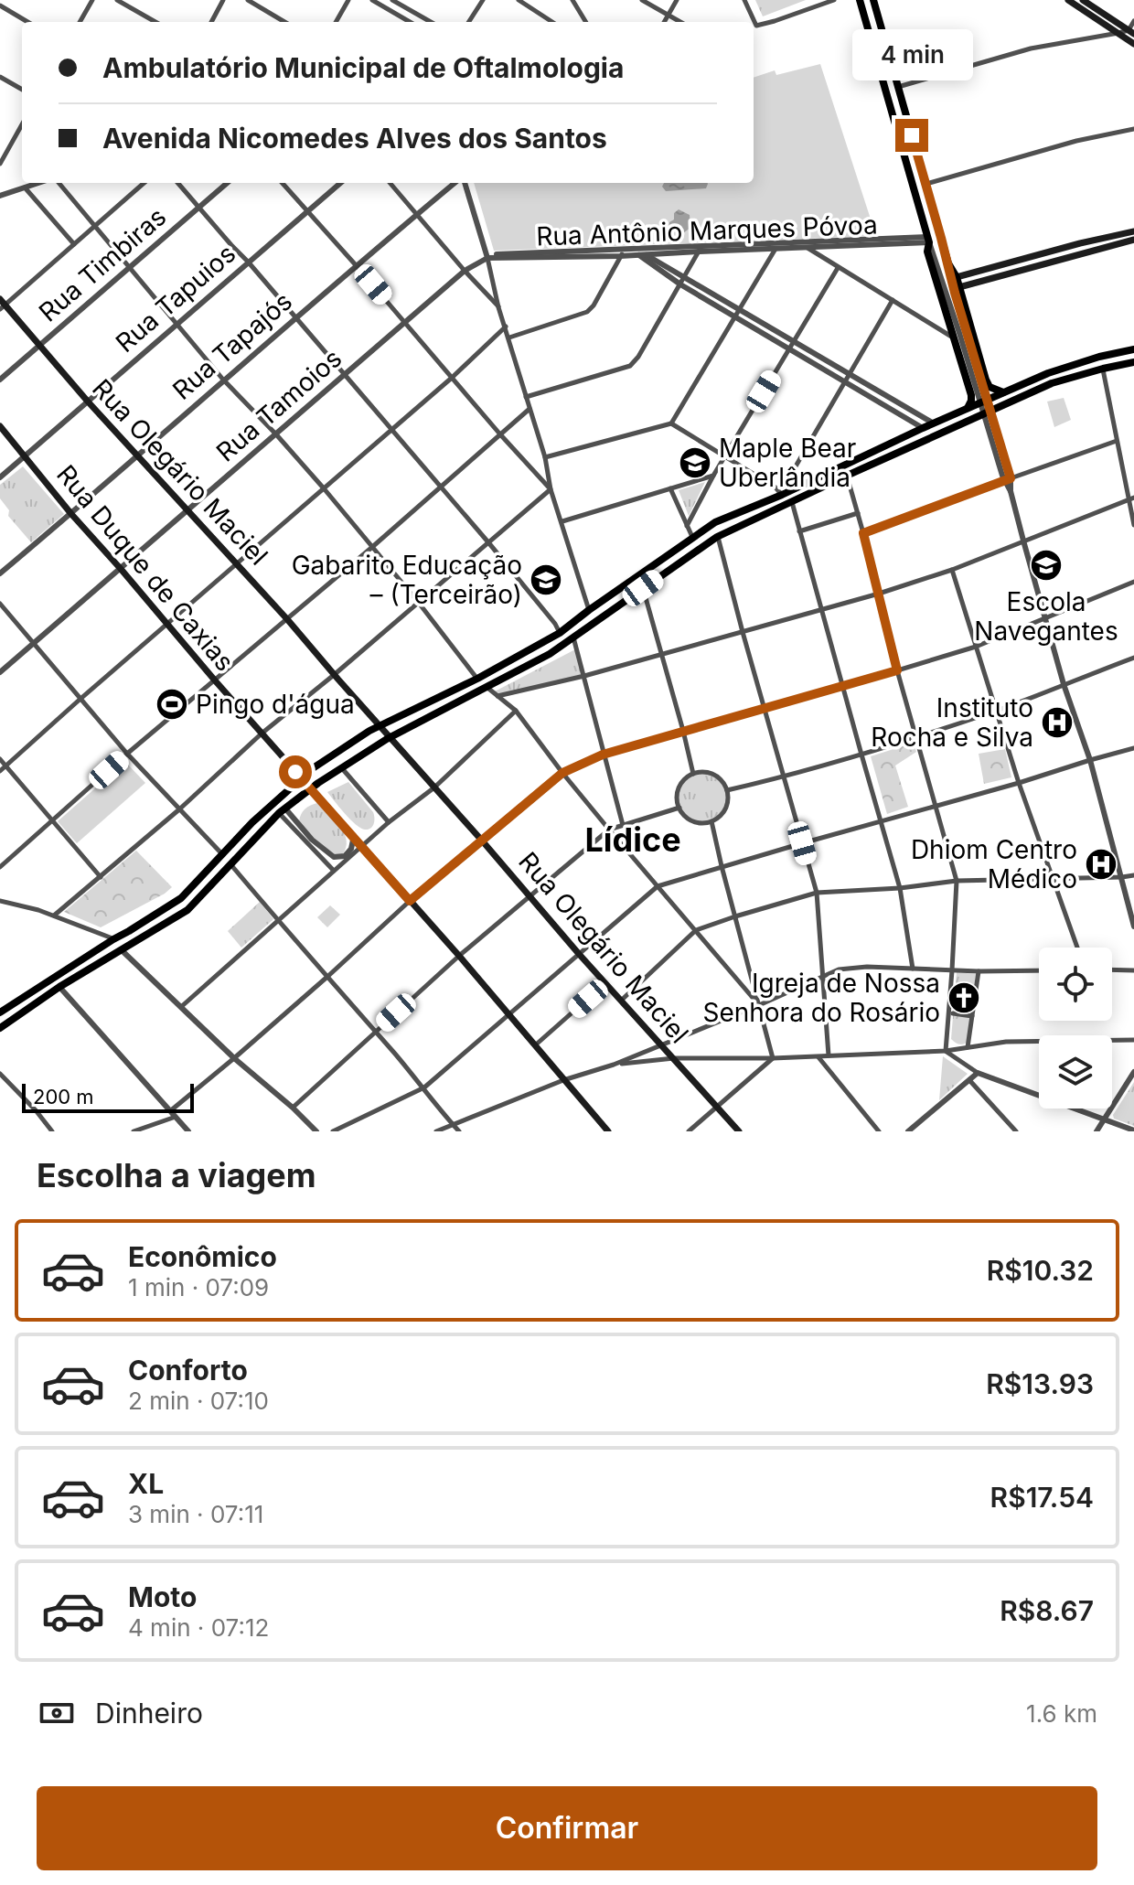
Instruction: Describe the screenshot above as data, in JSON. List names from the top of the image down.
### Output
{
  "streets": {
    "main road": ["Rua Olegário Maciel", "Rua Duque de Caxias"],
    "street": [
      "Rua Antônio Marques Póvoa",
      "Rua Timbiras",
      "Rua Tapuios",
      "Rua Tapajós",
      "Rua Tamoios"
    ]
  },
  "crossings": [
    ["Rua Antônio Marques Póvoa", "Rua Tamoios"],
    ["Rua Timbiras", "Rua Olegário Maciel"],
    ["Rua Tapuios", "Rua Olegário Maciel"],
    ["Rua Tapuios", "Rua Duque de Caxias"],
    ["Rua Tapajós", "Rua Olegário Maciel"],
    ["Rua Tapajós", "Rua Duque de Caxias"],
    ["Rua Tamoios", "Rua Olegário Maciel"],
    ["Rua Tamoios", "Rua Duque de Caxias"]
  ],
  "districts": ["Lídice"],
  "places": {
    "school or university": ["Maple Bear Uberlândia", "Escola Navegantes", "Gabarito Educação – (Terceirão)"],
    "sports": ["Pingo d'água"],
    "hospital": ["Instituto Rocha e Silva", "Dhiom Centro Médico"],
    "church": ["Igreja de Nossa Senhora do Rosário"]
  },
  "scale_bar": "200 m",
  "page": {
    "banner": ["Ambulatório Municipal de Oftalmologia", "Avenida Nicomedes Alves dos Santos"],
    "bubble": "4 min",
    "scale": "200 m",
    "heading": "Escolha a viagem",
    "list": [
      {
        "name": "Econômico",
        "note": "1 min · 07:09",
        "value": "R$10.32"
      },
      {
        "name": "Conforto",
        "note": "2 min · 07:10",
        "value": "R$13.93"
      },
      {
        "name": "XL",
        "note": "3 min · 07:11",
        "value": "R$17.54"
      },
      {
        "name": "Moto",
        "note": "4 min · 07:12",
        "value": "R$8.67"
      }
    ],
    "pay": ["Dinheiro", "1.6 km"],
    "buttons": "Confirmar"
  }
}
